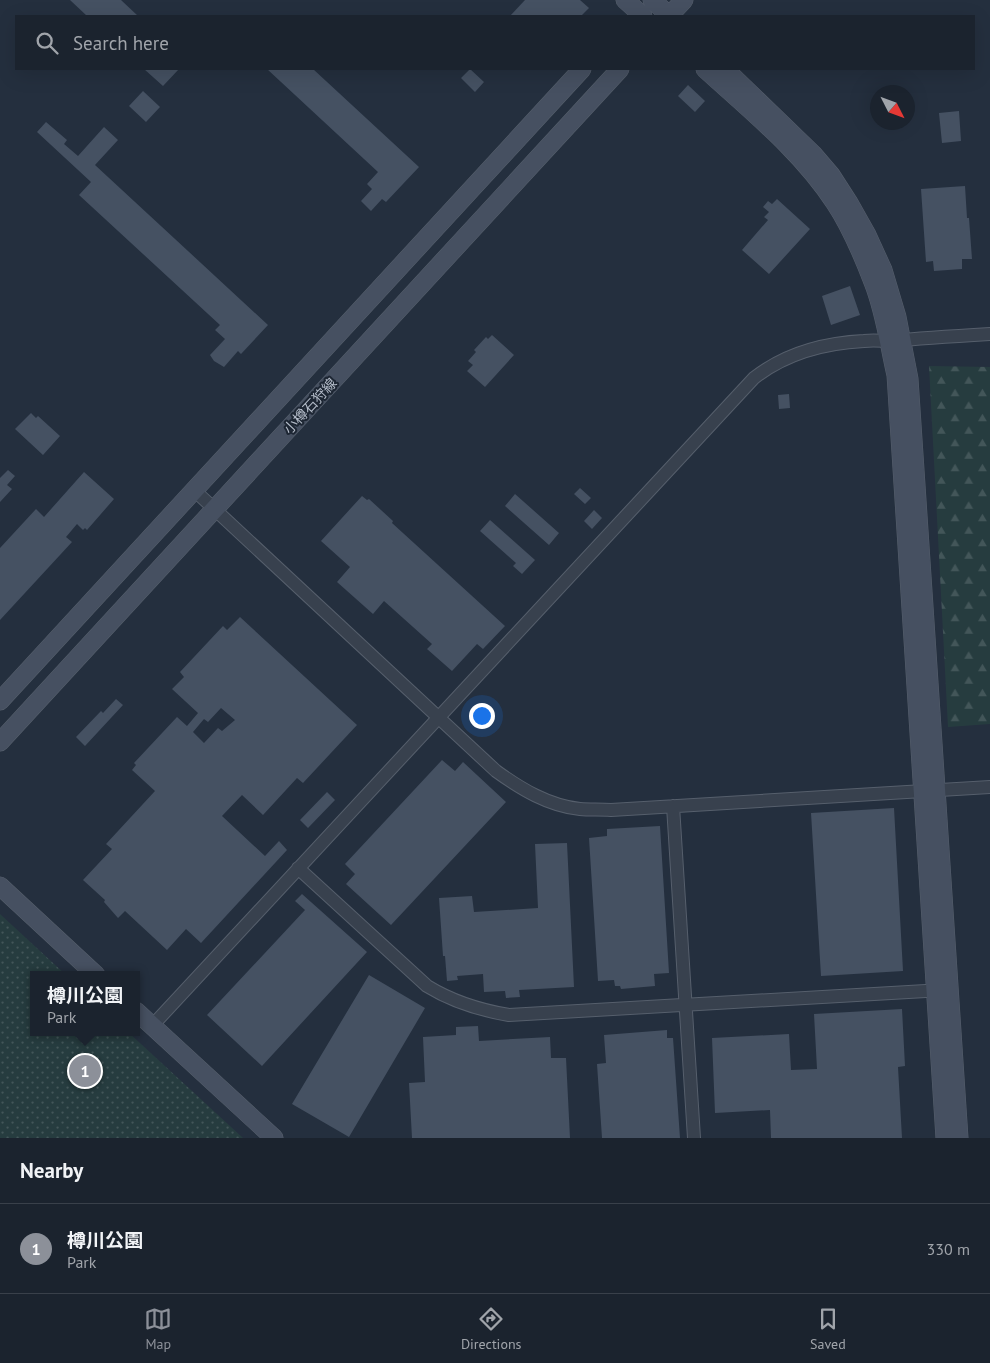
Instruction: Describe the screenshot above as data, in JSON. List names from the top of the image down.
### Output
{
  "streets": {
    "street": ["小樽石狩線"]
  },
  "north": "bottom right",
  "page": {
    "search": "Search here",
    "popup": ["樽川公園", "Park"],
    "pins": "1",
    "heading": "Nearby",
    "list": [
      {
        "mark": "1",
        "name": "樽川公園",
        "note": "Park",
        "value": "330 m"
      }
    ],
    "nav": ["Map", "Directions", "Saved"]
  }
}
